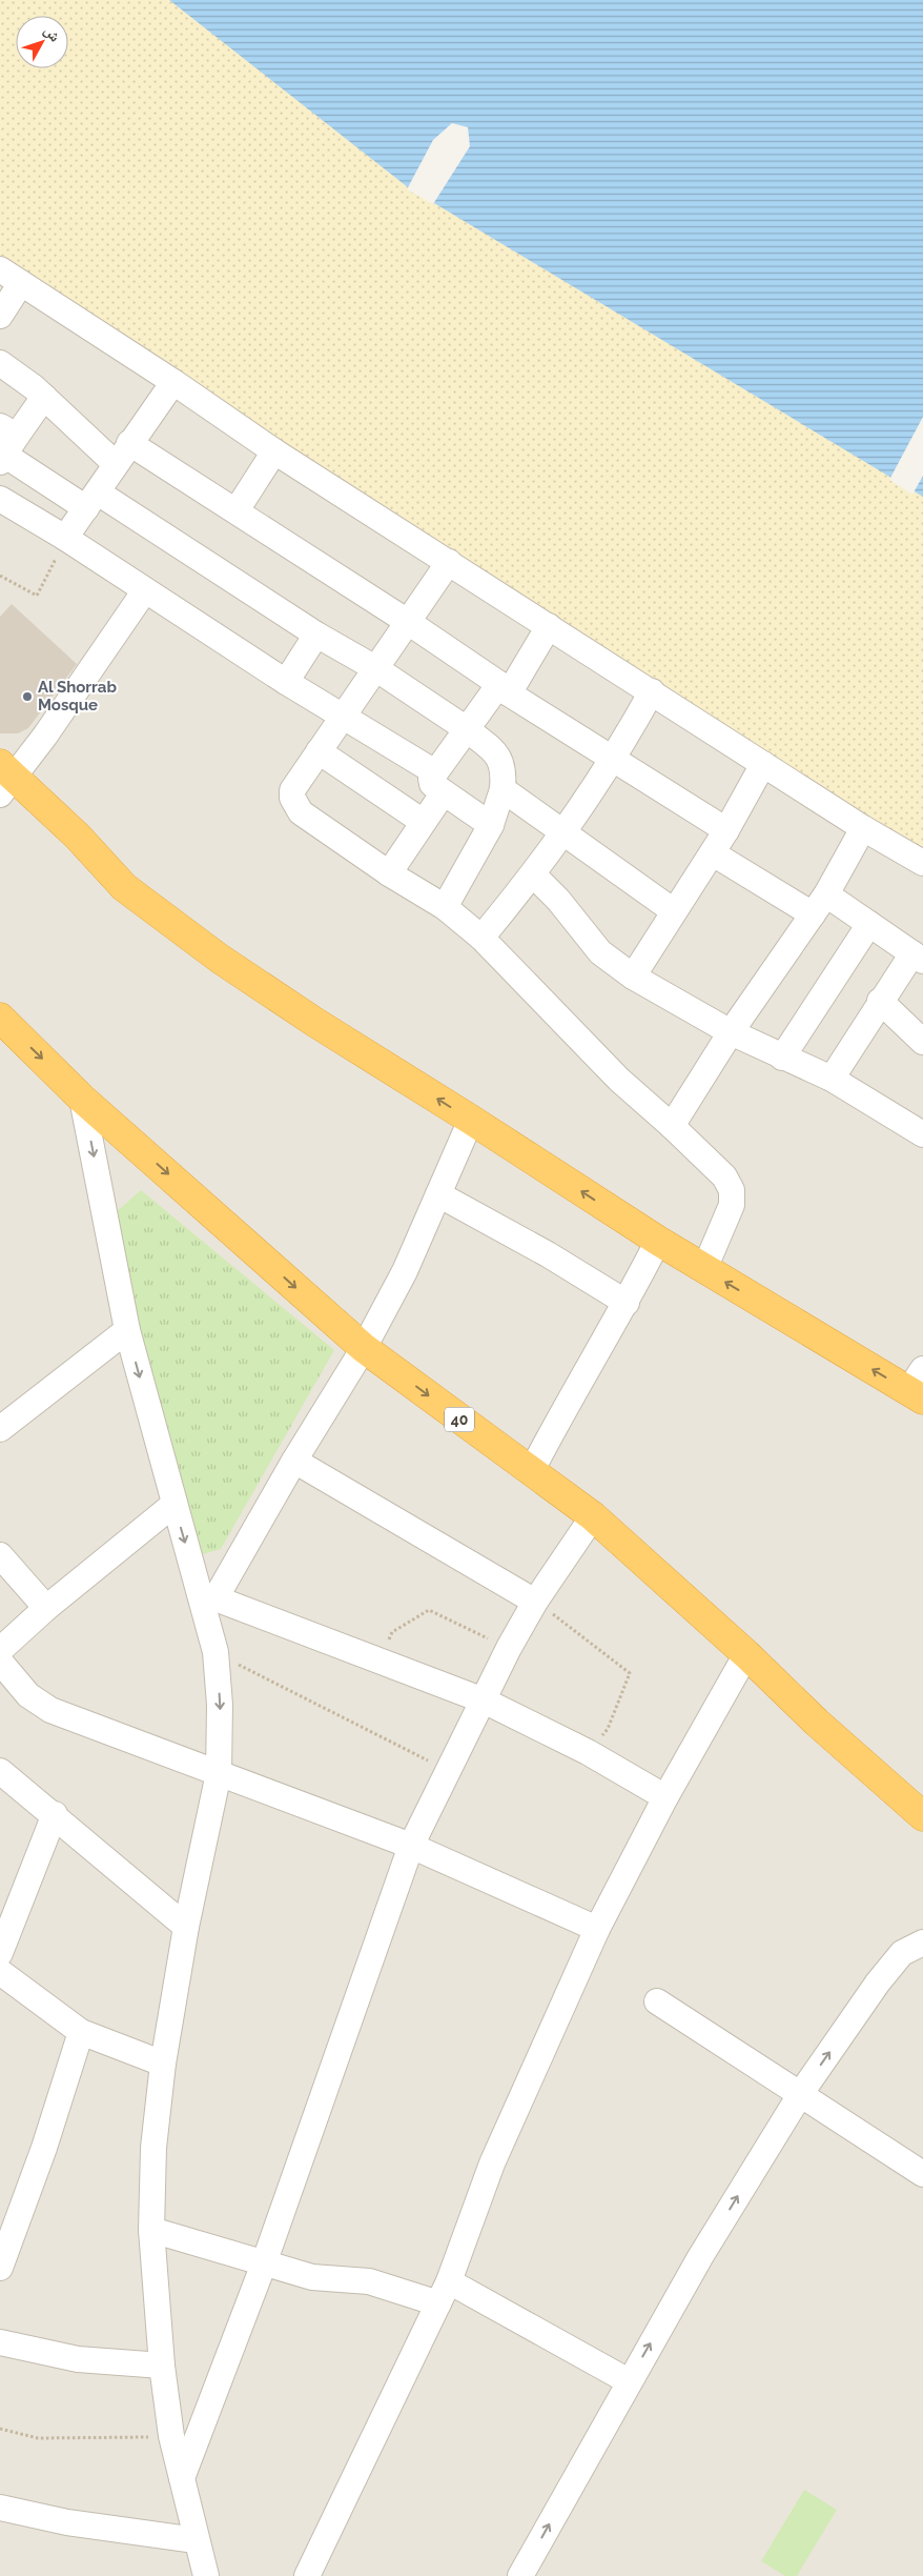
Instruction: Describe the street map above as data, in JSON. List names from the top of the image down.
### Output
{
  "streets": {
    "highway": ["40"]
  },
  "places": ["Al Shorrab Mosque"],
  "north": "top right"
}
